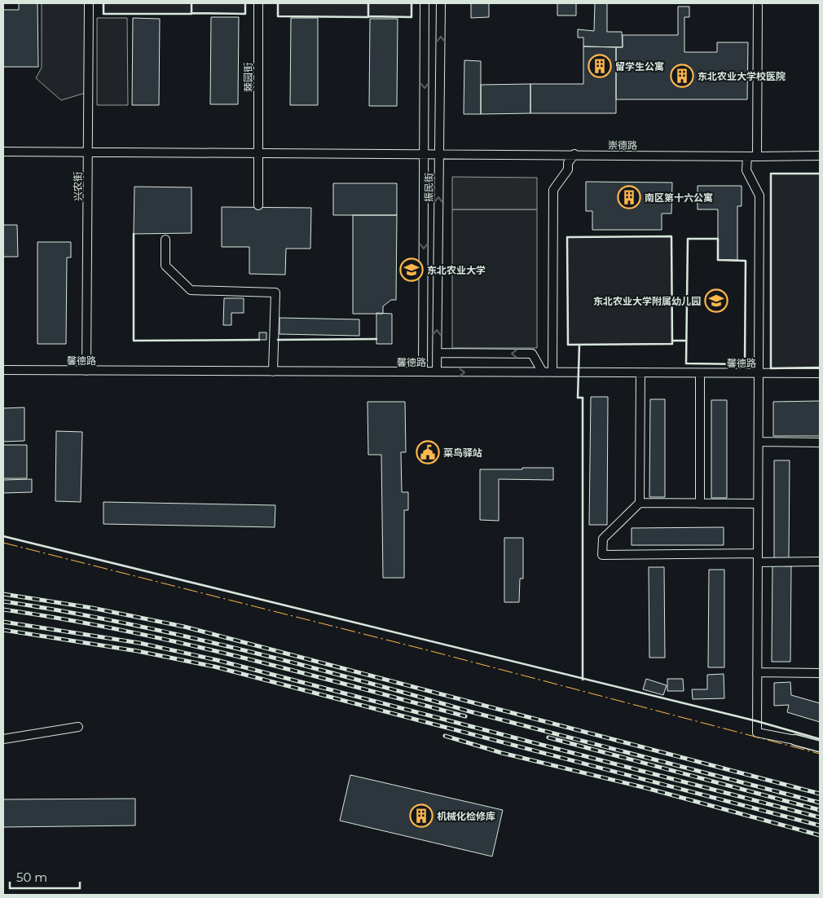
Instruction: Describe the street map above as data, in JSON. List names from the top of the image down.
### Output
{
  "streets": {
    "street": [
      "棘园街",
      "崇德路",
      "兴农街",
      "振民街",
      "馨德路"
    ]
  },
  "crossings": [
    ["棘园街", "崇德路"],
    ["崇德路", "兴农街"],
    ["崇德路", "振民街"],
    ["兴农街", "馨德路"],
    ["振民街", "馨德路"]
  ],
  "places": {
    "building": [
      "留学生公寓",
      "东北农业大学校医院",
      "南区第十六公寓",
      "机械化检修库"
    ],
    "school or university": ["东北农业大学", "东北农业大学附属幼儿园"],
    "public building": ["菜鸟驿站"]
  },
  "scale_bar": "50 m"
}
